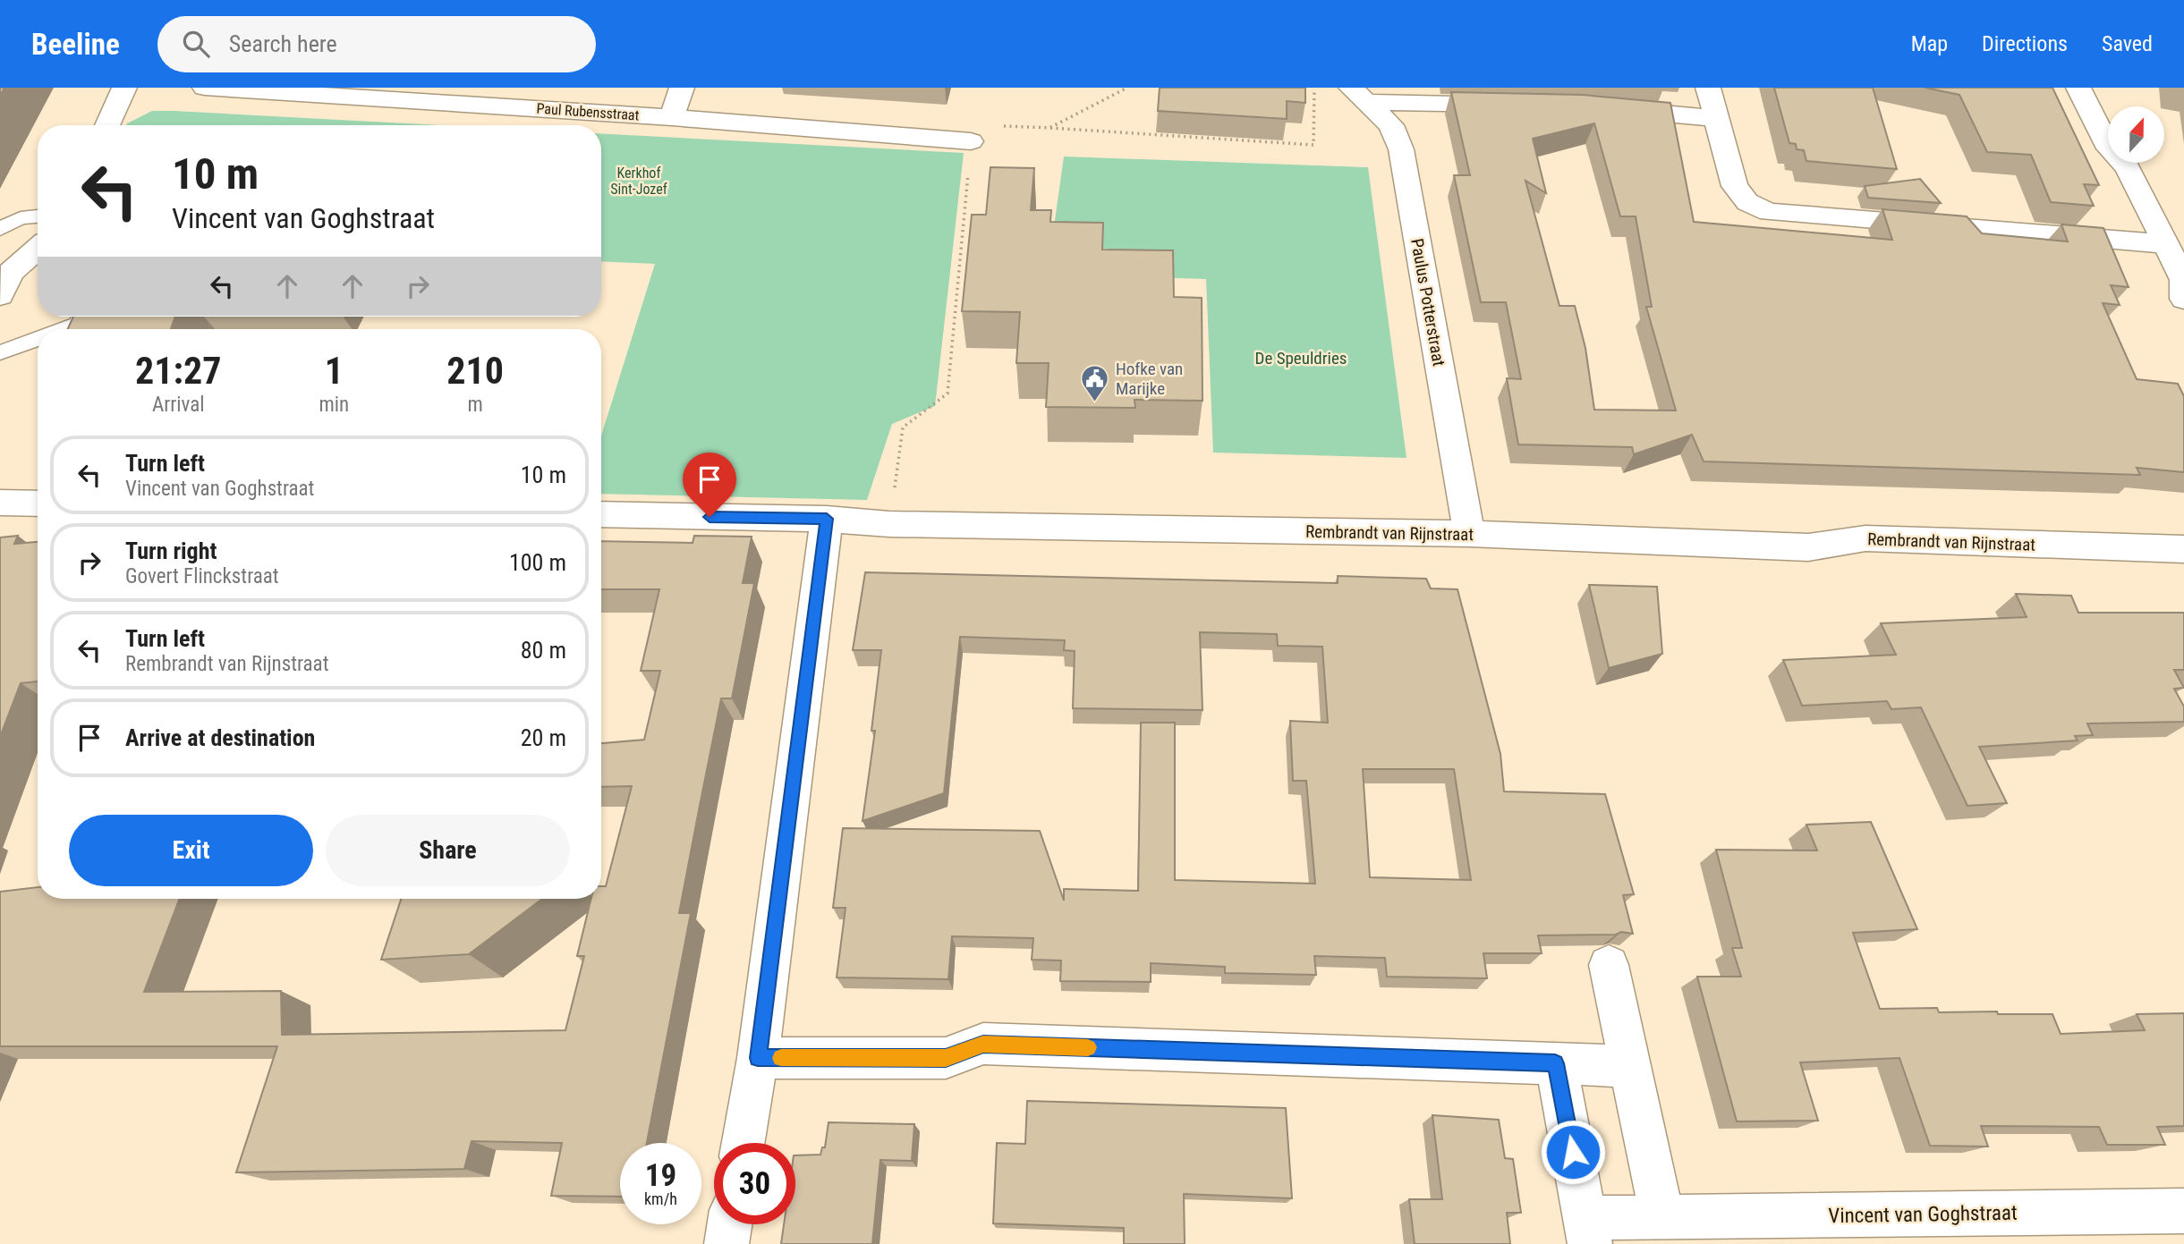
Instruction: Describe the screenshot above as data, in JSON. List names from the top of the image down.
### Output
{
  "streets": {
    "street": [
      "Paul Rubensstraat",
      "Paulus Potterstraat",
      "Rembrandt van Rijnstraat",
      "Vincent van Goghstraat"
    ]
  },
  "crossings": [
    ["Paulus Potterstraat", "Rembrandt van Rijnstraat"]
  ],
  "parks": ["Kerkhof Sint-Jozef", "De Speuldries"],
  "places": {
    "public building": ["Hofke van Marijke"]
  },
  "north": "top",
  "page": {
    "header": "Beeline",
    "search": "Search here",
    "nav": ["Map", "Directions", "Saved"],
    "turn": ["10 m", "Vincent van Goghstraat"],
    "eta": [
      "21:27",
      "Arrival",
      "1",
      "min",
      "210",
      "m"
    ],
    "list": [
      {
        "name": "Turn left",
        "note": "Vincent van Goghstraat",
        "value": "10 m"
      },
      {
        "name": "Turn right",
        "note": "Govert Flinckstraat",
        "value": "100 m"
      },
      {
        "name": "Turn left",
        "note": "Rembrandt van Rijnstraat",
        "value": "80 m"
      },
      {
        "name": "Arrive at destination",
        "value": "20 m"
      }
    ],
    "buttons": ["Exit", "Share"],
    "speed": "19 km/h",
    "limit": "30"
  }
}
